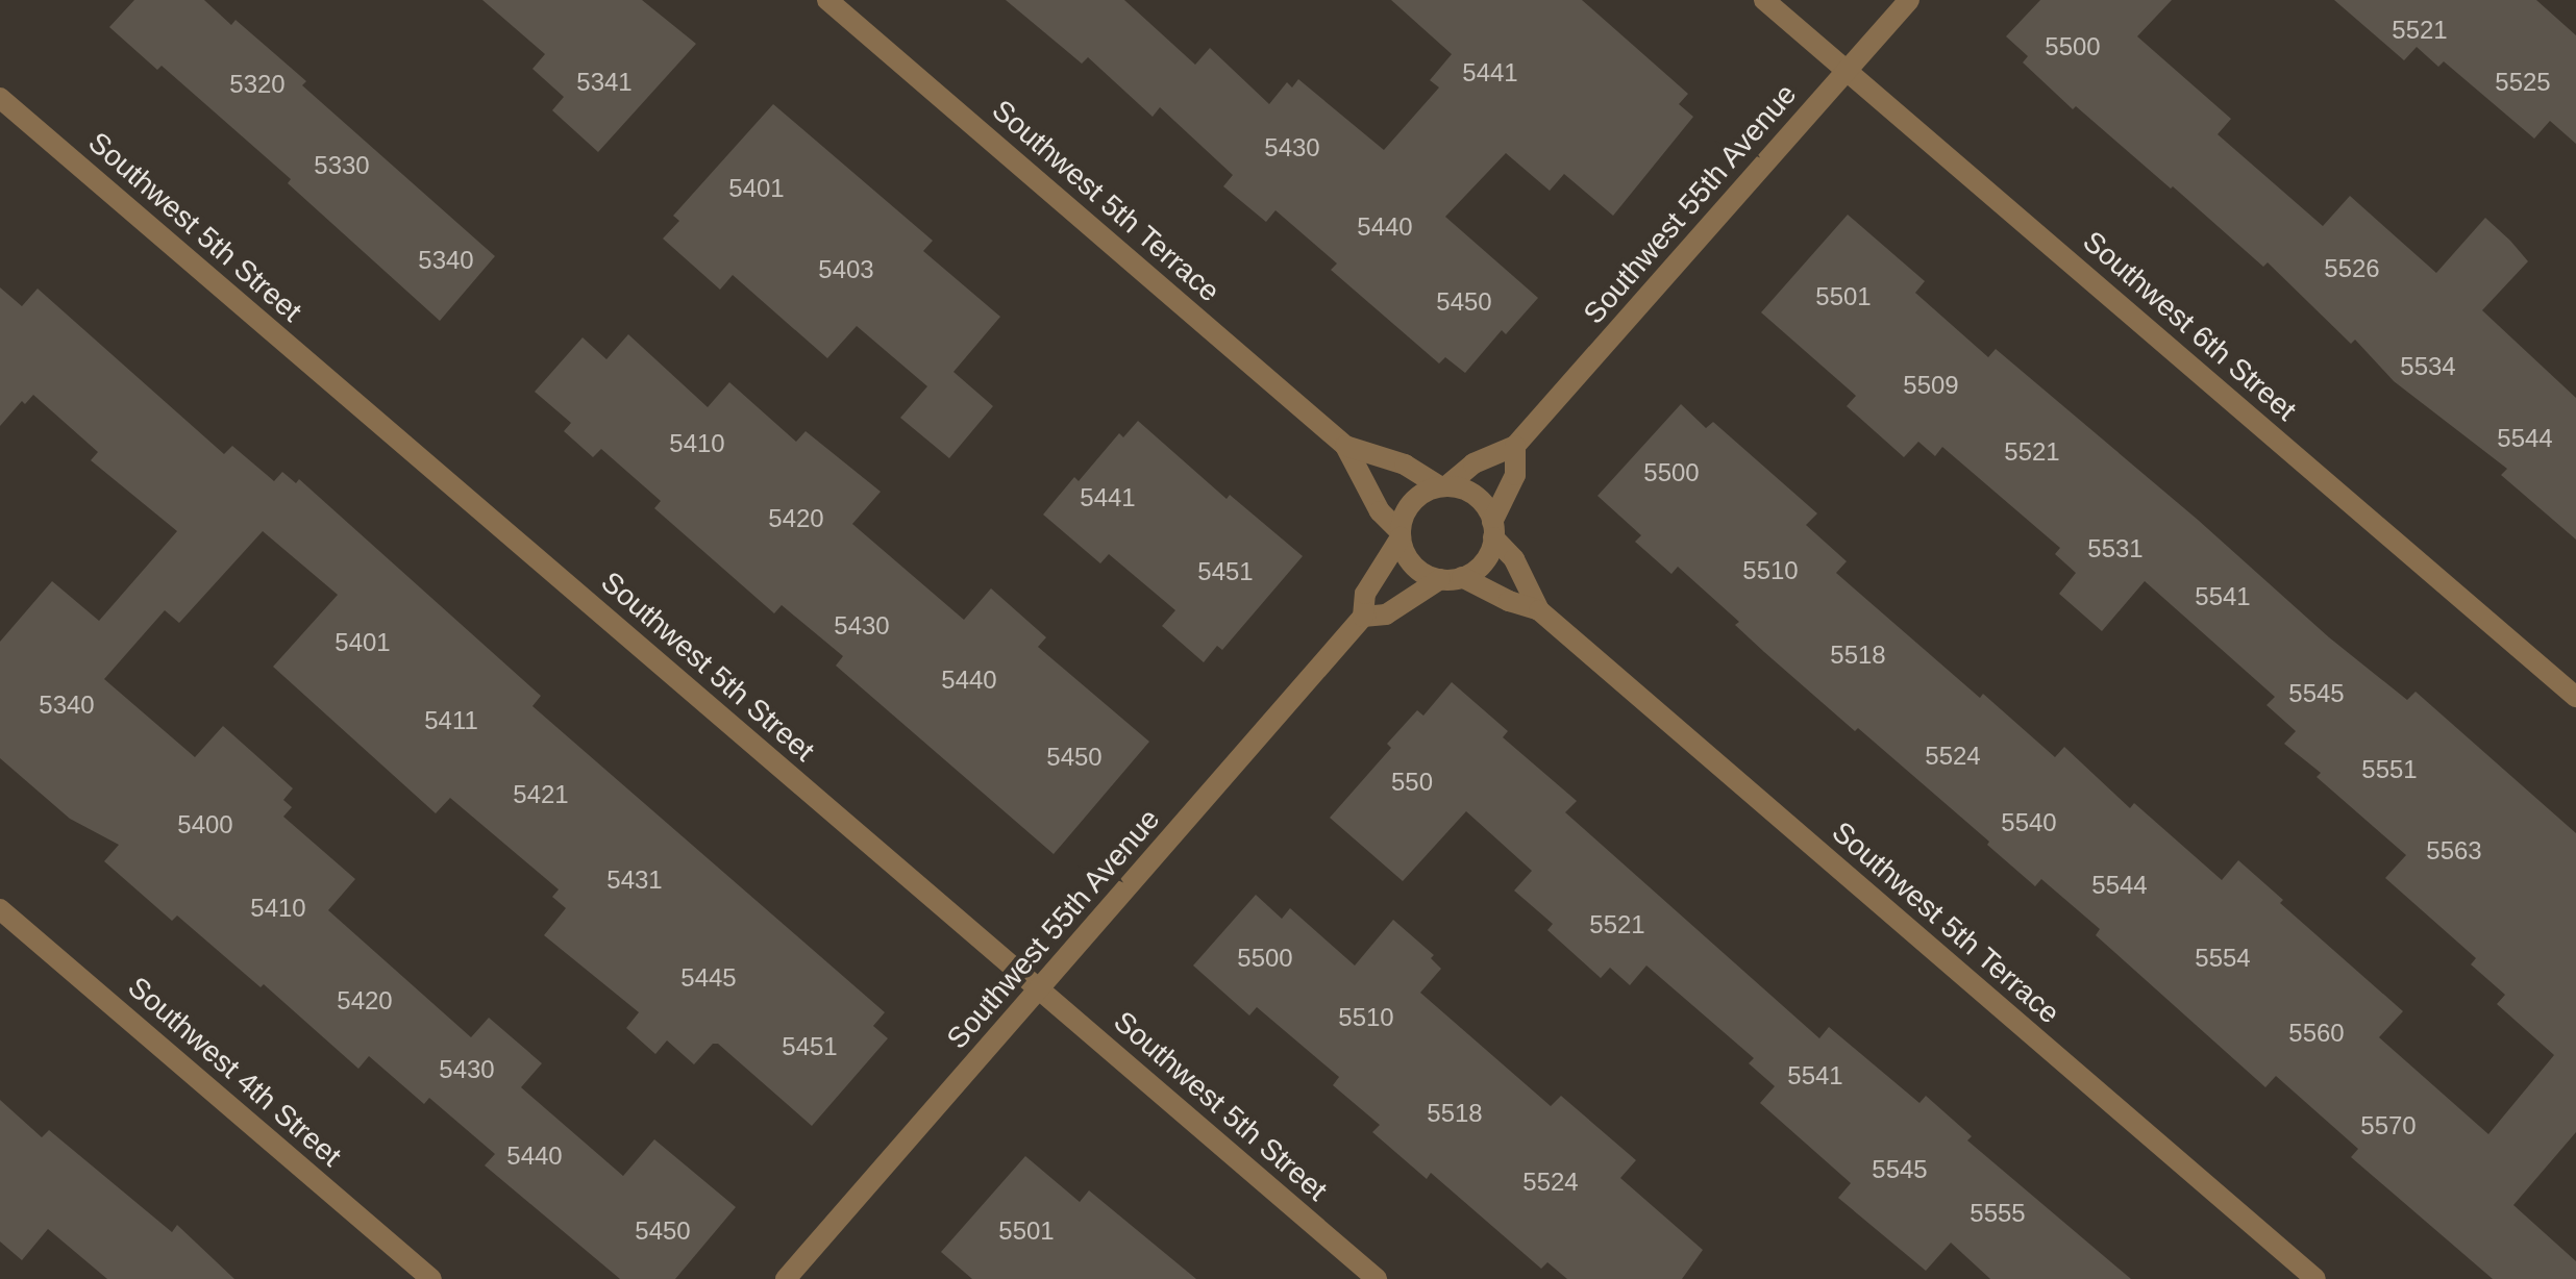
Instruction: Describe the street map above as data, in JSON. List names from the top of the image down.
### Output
{
  "streets": {
    "street": [
      "Southwest 5th Terrace",
      "Southwest 55th Avenue",
      "Southwest 5th Street",
      "Southwest 6th Street",
      "Southwest 4th Street"
    ]
  },
  "crossings": [
    ["Southwest 5th Terrace", "Southwest 55th Avenue"],
    ["Southwest 55th Avenue", "Southwest 5th Street"],
    ["Southwest 55th Avenue", "Southwest 6th Street"]
  ],
  "house_numbers": [
    "5521",
    "5500",
    "5441",
    "5341",
    "5525",
    "5320",
    "5430",
    "5330",
    "5401",
    "5440",
    "5340",
    "5526",
    "5403",
    "5501",
    "5450",
    "5534",
    "5509",
    "5544",
    "5410",
    "5521",
    "5500",
    "5441",
    "5420",
    "5531",
    "5510",
    "5451",
    "5541",
    "5430",
    "5401",
    "5518",
    "5440",
    "5545",
    "5340",
    "5411",
    "5524",
    "5450",
    "5551",
    "550",
    "5421",
    "5540",
    "5400",
    "5563",
    "5431",
    "5544",
    "5410",
    "5521",
    "5500",
    "5554",
    "5445",
    "5420",
    "5510",
    "5560",
    "5451",
    "5430",
    "5541",
    "5518",
    "5570",
    "5440",
    "5545",
    "5524",
    "5555",
    "5450",
    "5501"
  ]
}
